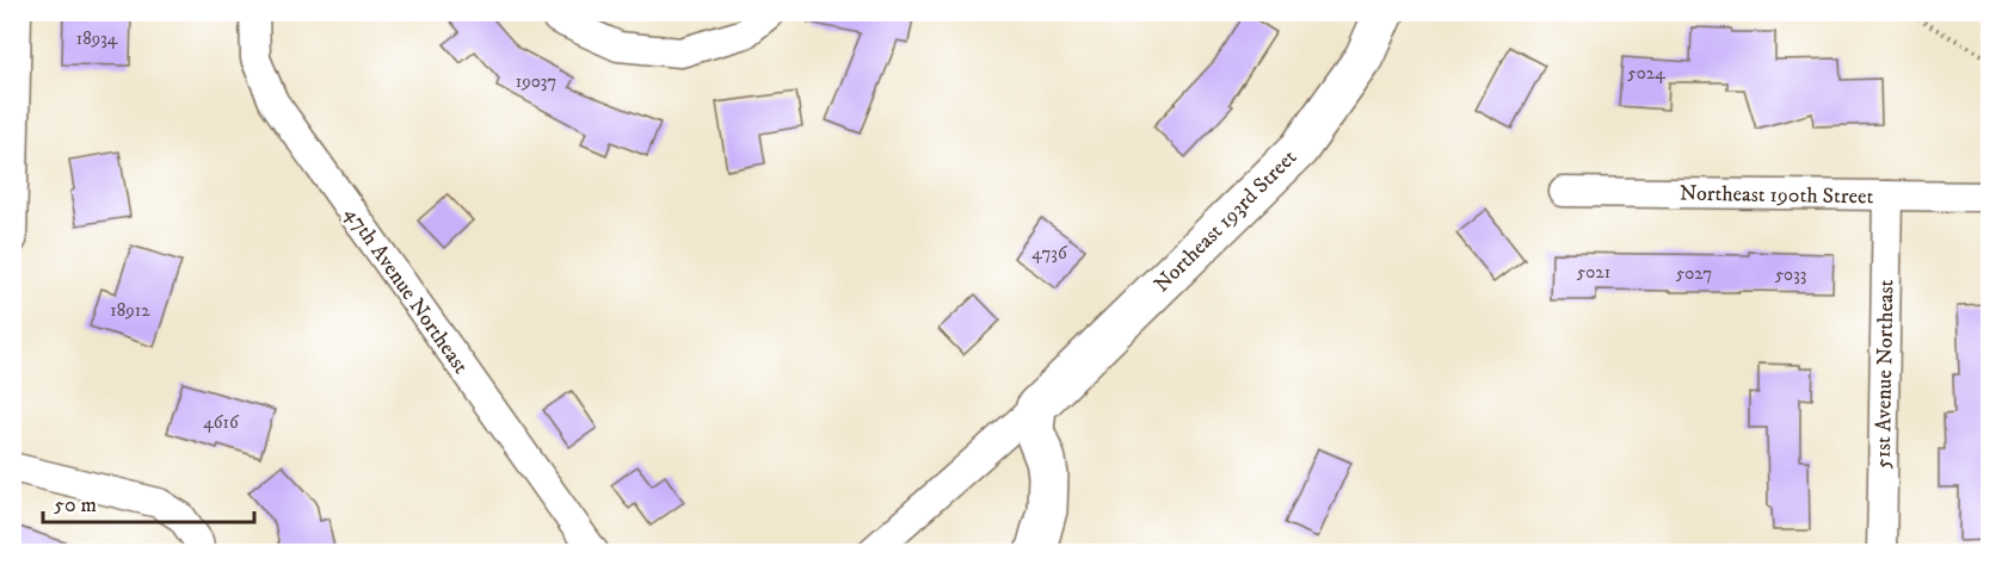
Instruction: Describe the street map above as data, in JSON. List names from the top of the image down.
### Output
{
  "streets": {
    "street": [
      "Northeast 190th Street",
      "Northeast 193rd Street",
      "47th Avenue Northeast",
      "51st Avenue Northeast"
    ]
  },
  "crossings": [
    ["Northeast 190th Street", "51st Avenue Northeast"]
  ],
  "house_numbers": [
    "18934",
    "5024",
    "19037",
    "4736",
    "5021",
    "5027",
    "5033",
    "18912",
    "4616"
  ],
  "scale_bar": "50 m"
}
